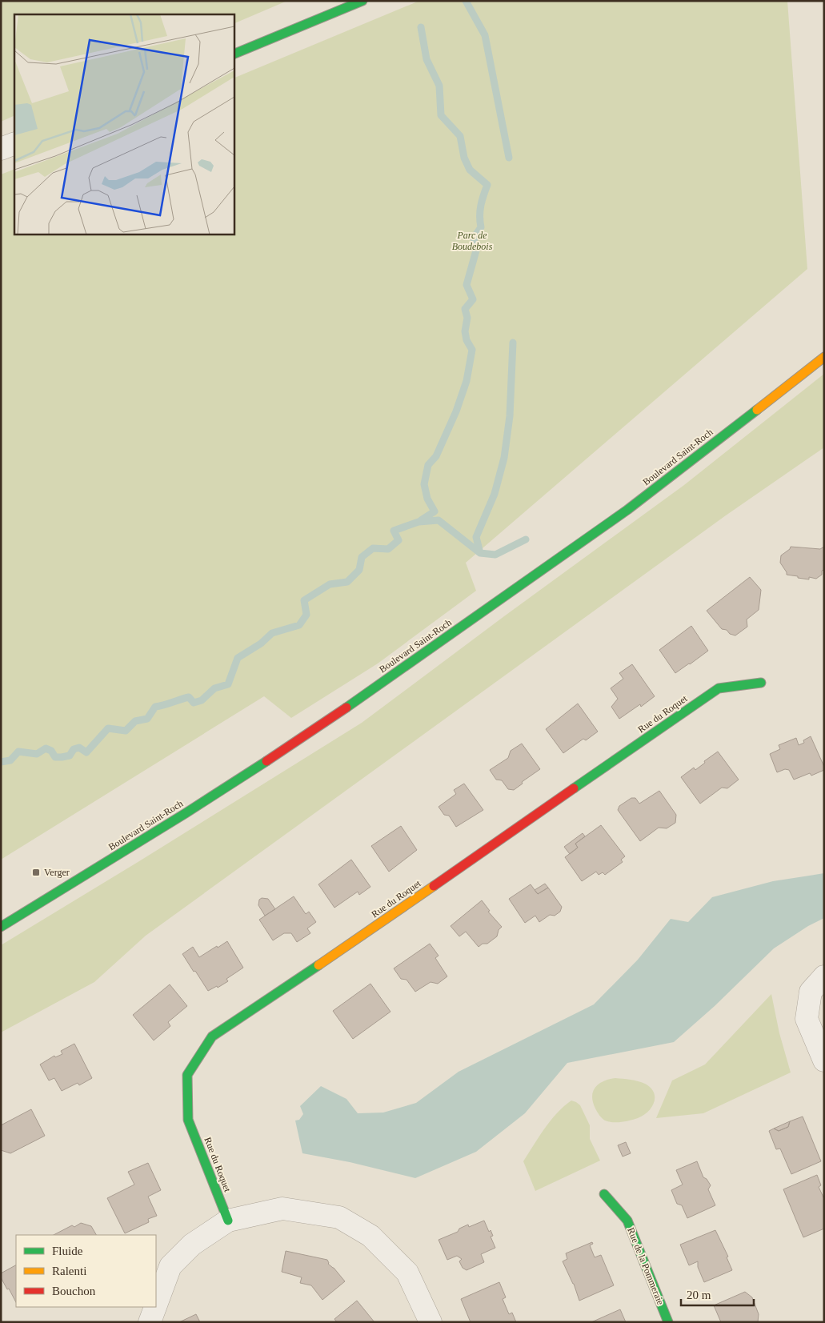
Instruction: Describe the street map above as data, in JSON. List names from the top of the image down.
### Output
{
  "streets": {
    "street": ["Boulevard Saint-Roch", "Rue du Roquet", "Rue de la Pommeraie"]
  },
  "parks": ["Parc de Boudebois"],
  "places": {
    "transit": ["Verger"]
  },
  "legend": ["Fluide", "Ralenti", "Bouchon"],
  "scale_bar": "20 m"
}
